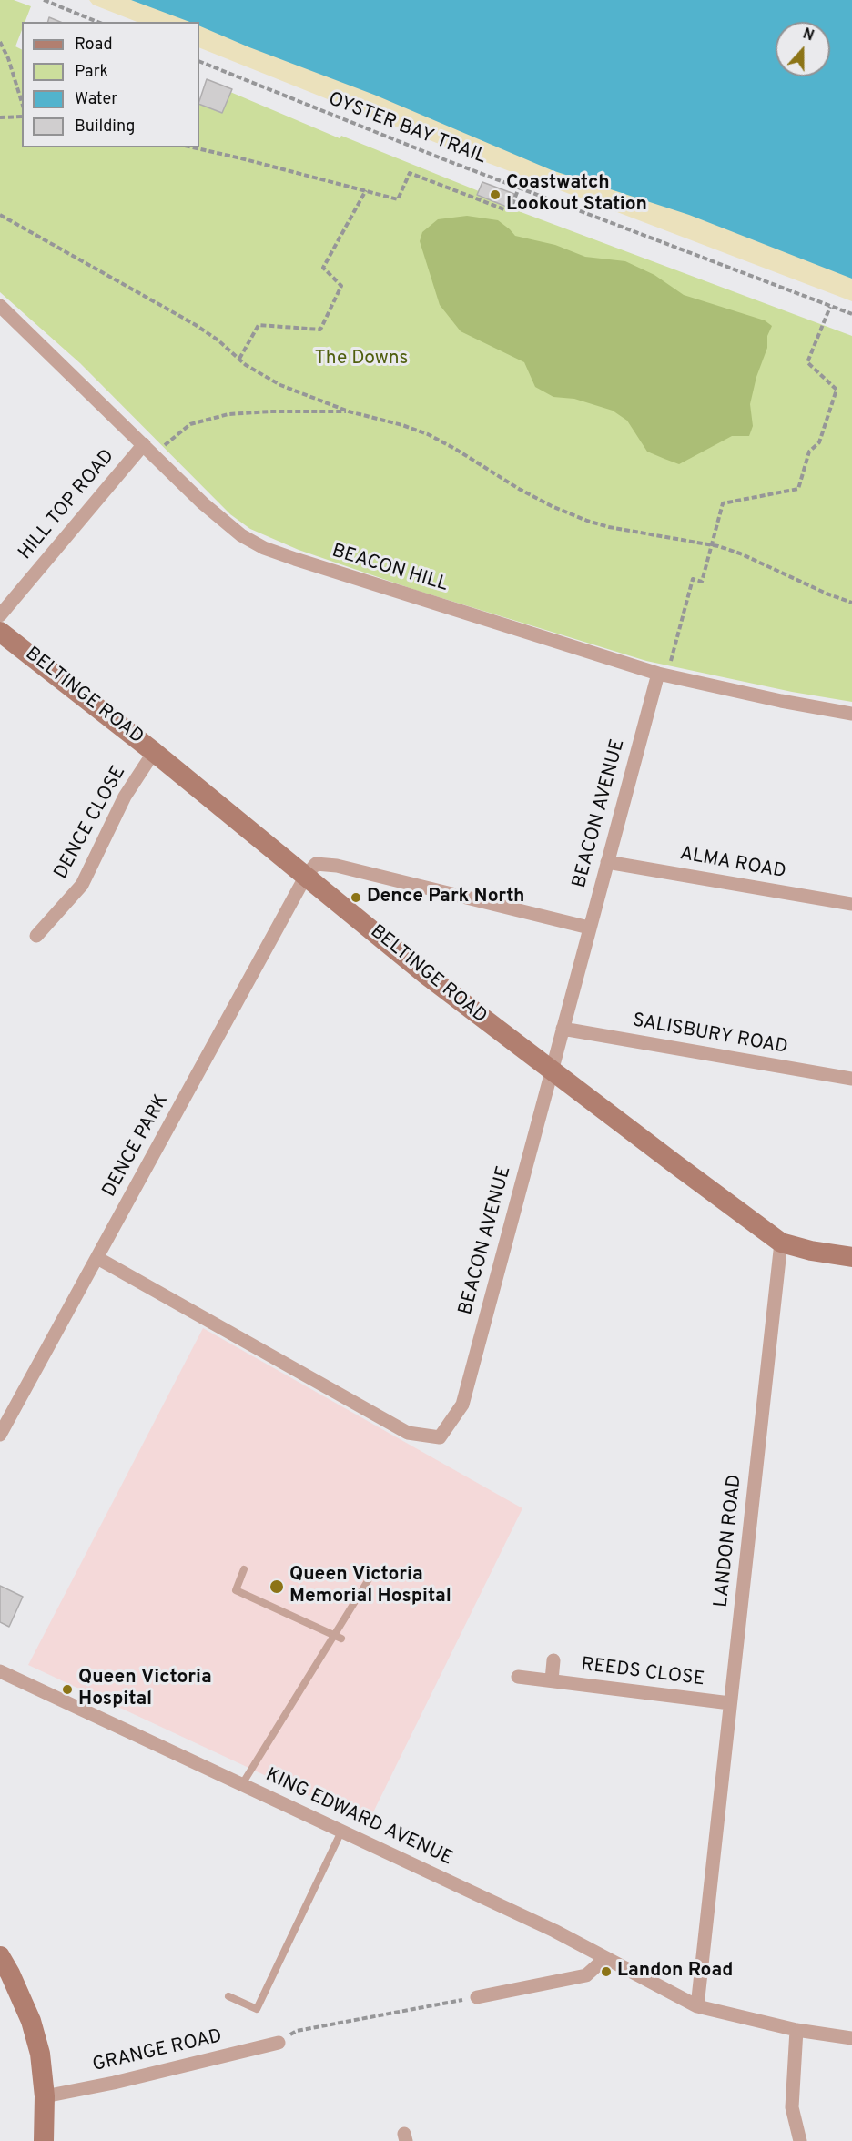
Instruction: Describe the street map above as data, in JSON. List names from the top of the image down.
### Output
{
  "streets": {
    "street": [
      "HILL TOP ROAD",
      "BEACON HILL",
      "BELTINGE ROAD",
      "BEACON AVENUE",
      "DENCE CLOSE",
      "ALMA ROAD",
      "SALISBURY ROAD",
      "DENCE PARK",
      "LANDON ROAD",
      "REEDS CLOSE",
      "KING EDWARD AVENUE",
      "GRANGE ROAD"
    ],
    "path": ["OYSTER BAY TRAIL"]
  },
  "crossings": [
    ["HILL TOP ROAD", "BEACON HILL"],
    ["BEACON HILL", "BEACON AVENUE"],
    ["BELTINGE ROAD", "BEACON AVENUE"],
    ["BELTINGE ROAD", "DENCE CLOSE"],
    ["BELTINGE ROAD", "DENCE PARK"],
    ["BELTINGE ROAD", "LANDON ROAD"],
    ["BEACON AVENUE", "ALMA ROAD"],
    ["BEACON AVENUE", "SALISBURY ROAD"],
    ["BEACON AVENUE", "DENCE PARK"],
    ["LANDON ROAD", "REEDS CLOSE"],
    ["LANDON ROAD", "KING EDWARD AVENUE"]
  ],
  "parks": ["The Downs"],
  "places": [
    "Coastwatch Lookout Station",
    "Dence Park North",
    "Queen Victoria Memorial Hospital",
    "Queen Victoria Hospital",
    "Landon Road"
  ],
  "legend": [
    "Road",
    "Park",
    "Water",
    "Building"
  ],
  "north": "top"
}
